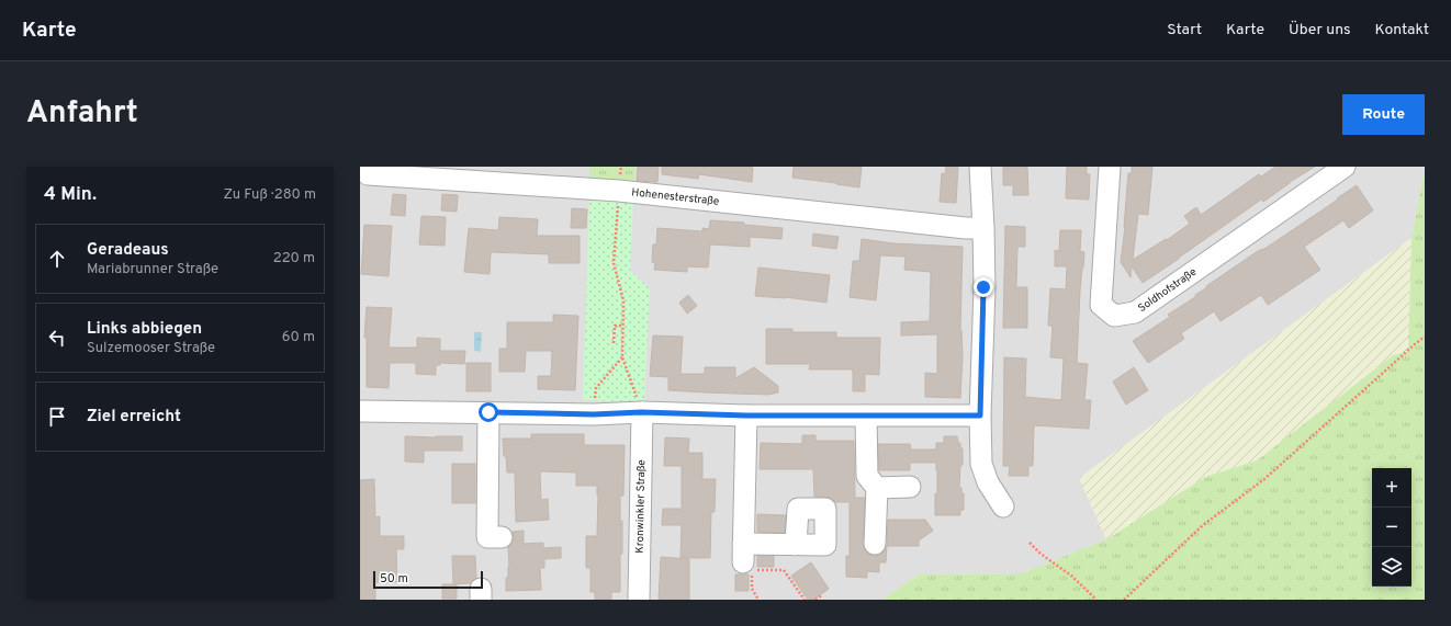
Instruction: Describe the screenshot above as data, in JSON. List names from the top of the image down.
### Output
{
  "streets": {
    "street": ["Hohenesterstraße", "Soldhofstraße", "Kronwinkler Straße"]
  },
  "scale_bar": "50 m",
  "page": {
    "header": "Karte",
    "nav": [
      "Start",
      "Karte",
      "Über uns",
      "Kontakt"
    ],
    "title": "Anfahrt",
    "buttons": "Route",
    "heading": ["4 Min.", "Zu Fuß · 280 m"],
    "list": [
      ["Geradeaus", "Mariabrunner Straße", "220 m"],
      ["Links abbiegen", "Sulzemooser Straße", "60 m"],
      "Ziel erreicht"
    ],
    "map_buttons": ["+", "−"],
    "scale": "50 m"
  }
}
